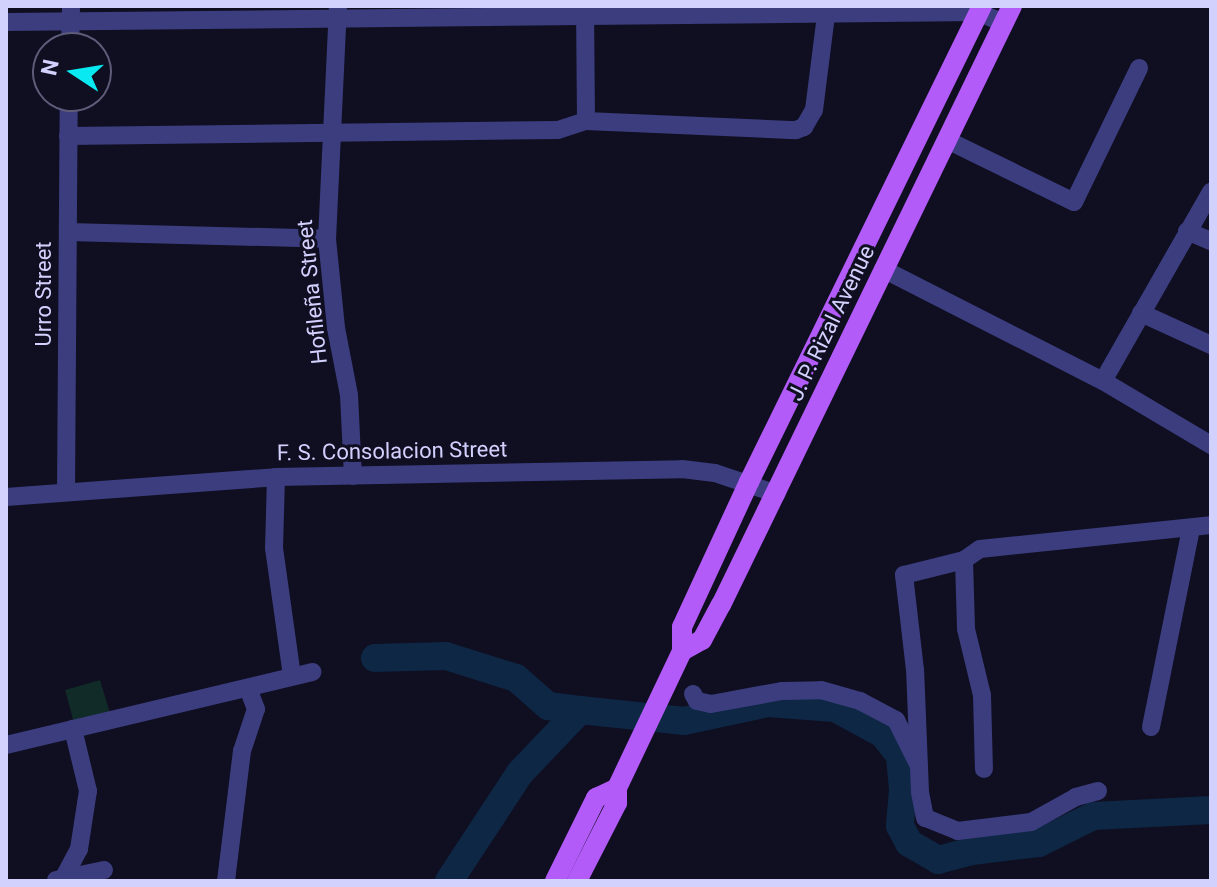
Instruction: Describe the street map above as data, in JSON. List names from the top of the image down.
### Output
{
  "streets": {
    "main road": ["J. P. Rizal Avenue"],
    "street": ["Hofileña Street", "Urro Street", "F. S. Consolacion Street"]
  },
  "crossings": [
    ["Hofileña Street", "F. S. Consolacion Street"],
    ["Urro Street", "F. S. Consolacion Street"],
    ["J. P. Rizal Avenue", "F. S. Consolacion Street"]
  ],
  "north": "left"
}
